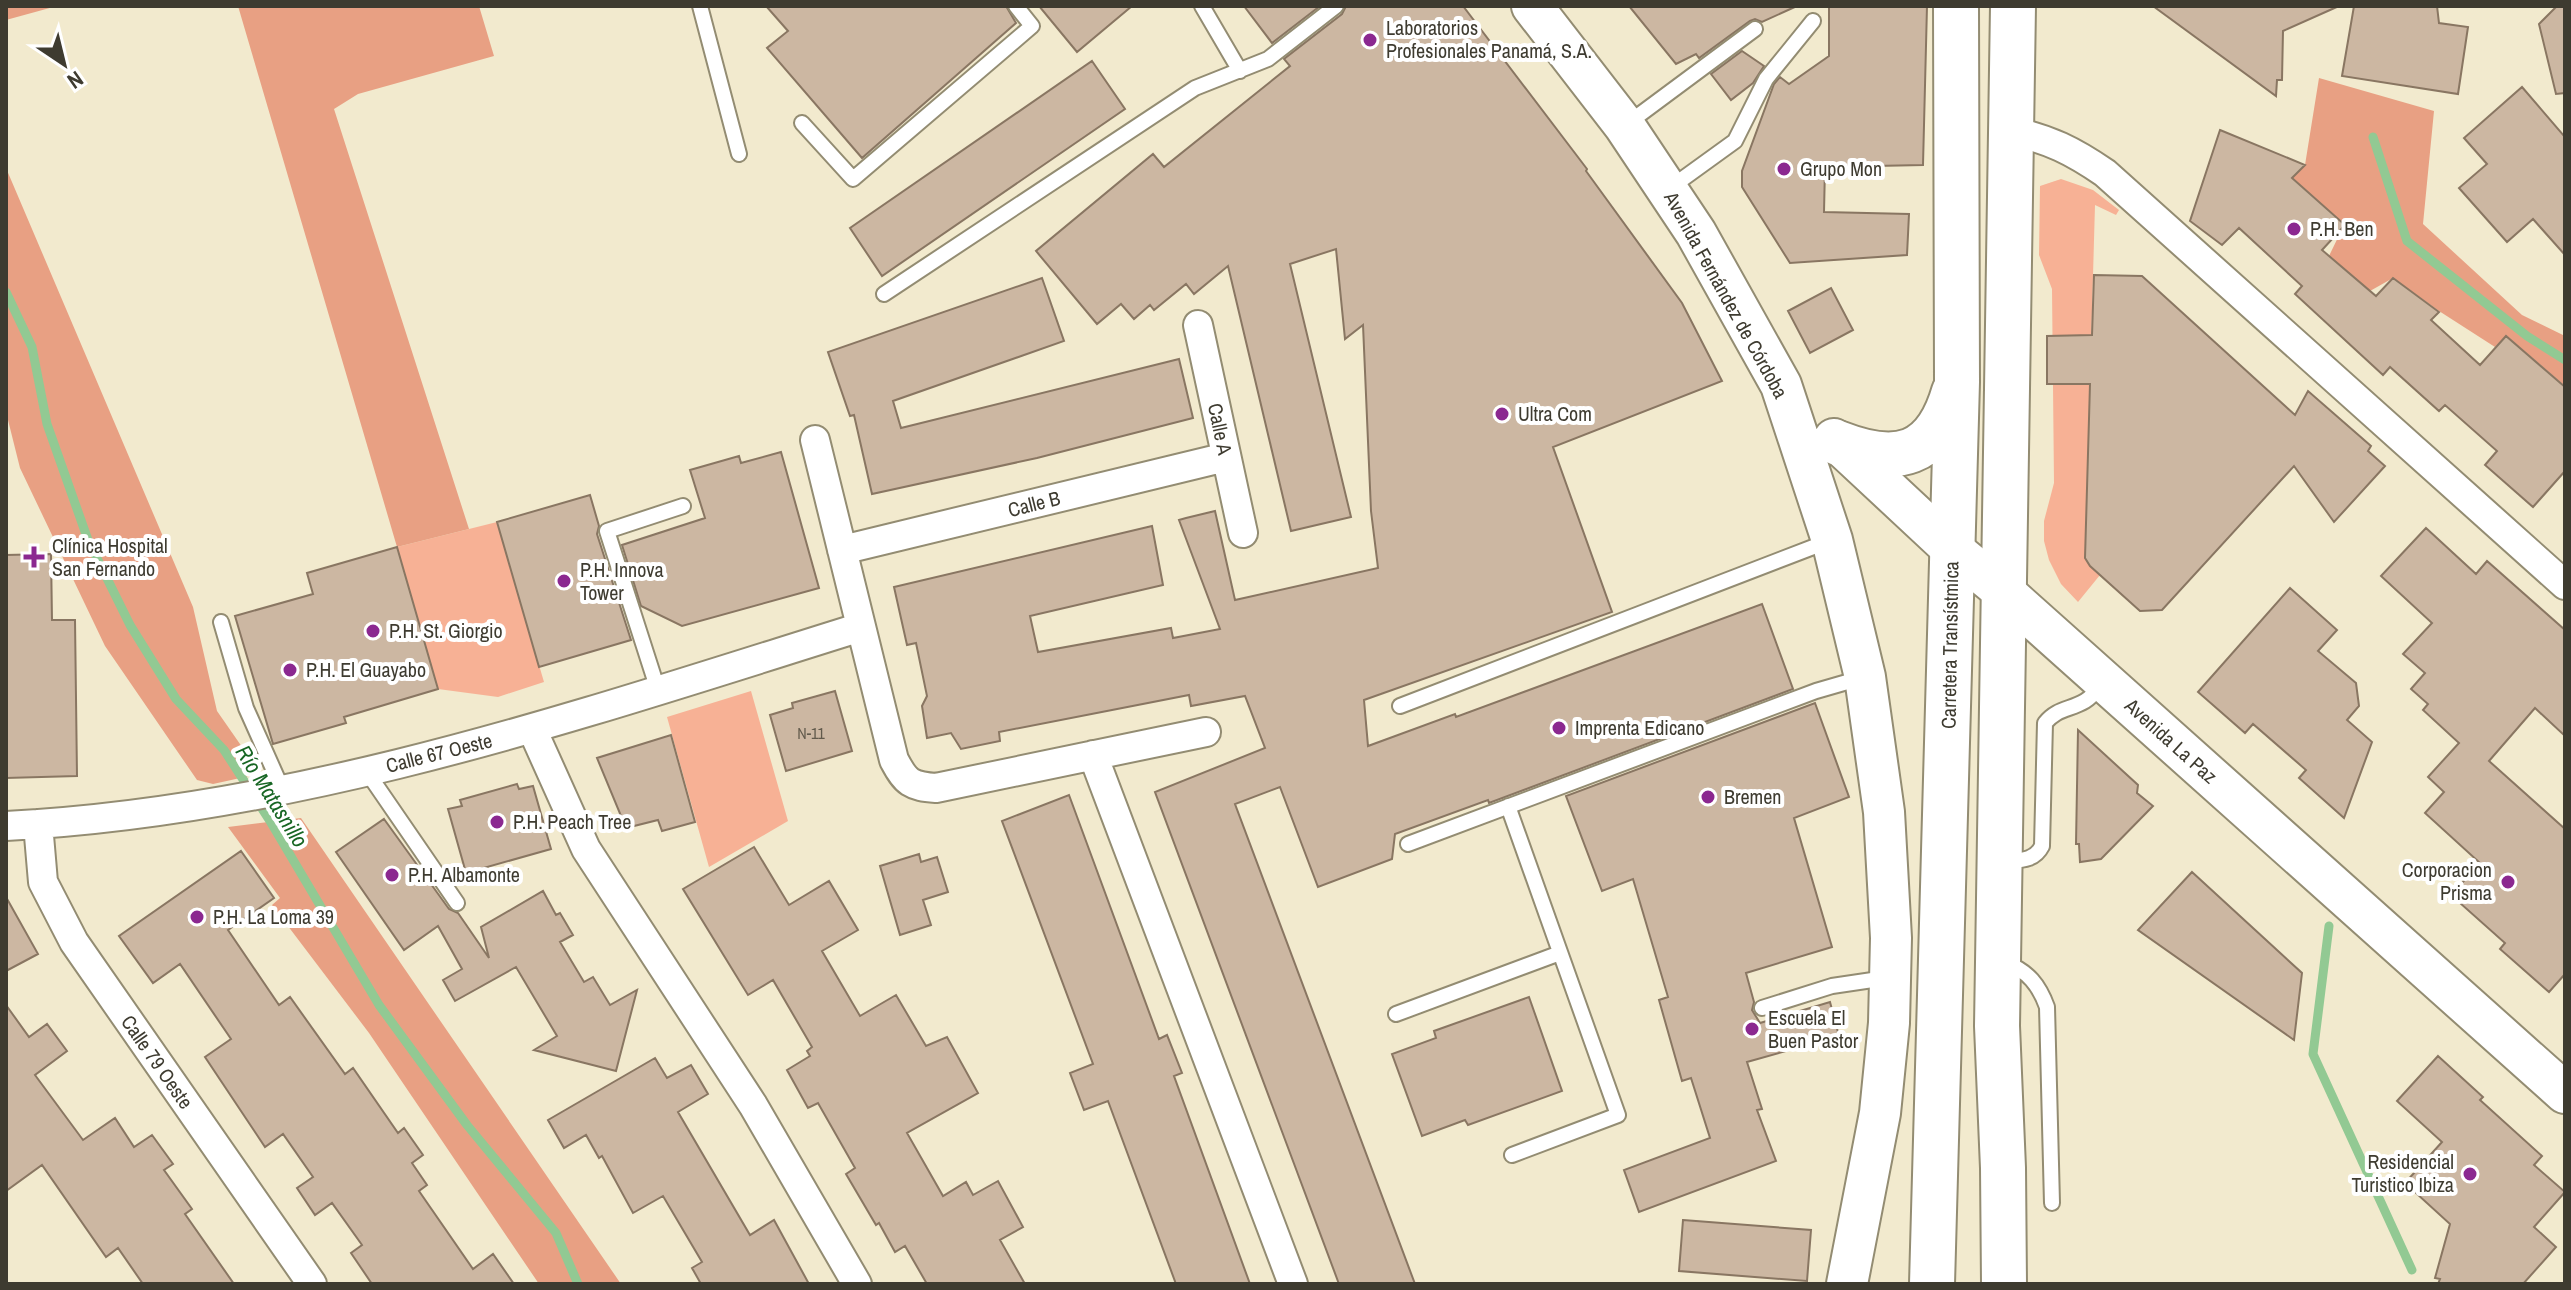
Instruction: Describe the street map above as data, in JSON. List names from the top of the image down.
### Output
{
  "streets": {
    "main road": ["Avenida Fernández de Córdoba", "Carretera Transístmica", "Avenida La Paz"],
    "street": [
      "Calle A",
      "Calle B",
      "Calle 67 Oeste",
      "Calle 79 Oeste"
    ]
  },
  "crossings": [
    ["Avenida Fernández de Córdoba", "Avenida La Paz"],
    ["Calle A", "Calle B"],
    ["Carretera Transístmica", "Avenida La Paz"],
    ["Calle 67 Oeste", "Calle 79 Oeste"]
  ],
  "water": ["Río Matasnillo"],
  "places": {
    "other": [
      "Laboratorios Profesionales Panamá, S.A.",
      "Grupo Mon",
      "P.H. Ben",
      "Ultra Com",
      "P.H. Innova Tower",
      "P.H. St. Giorgio",
      "P.H. El Guayabo",
      "Imprenta Edicano",
      "Bremen",
      "P.H. Peach Tree",
      "P.H. Albamonte",
      "Corporacion Prisma",
      "P.H. La Loma 39",
      "Escuela El Buen Pastor",
      "Residencial Turistico Ibiza"
    ],
    "health": ["Clínica Hospital San Fernando"]
  },
  "house_numbers": ["N-11"],
  "north": "bottom right"
}
